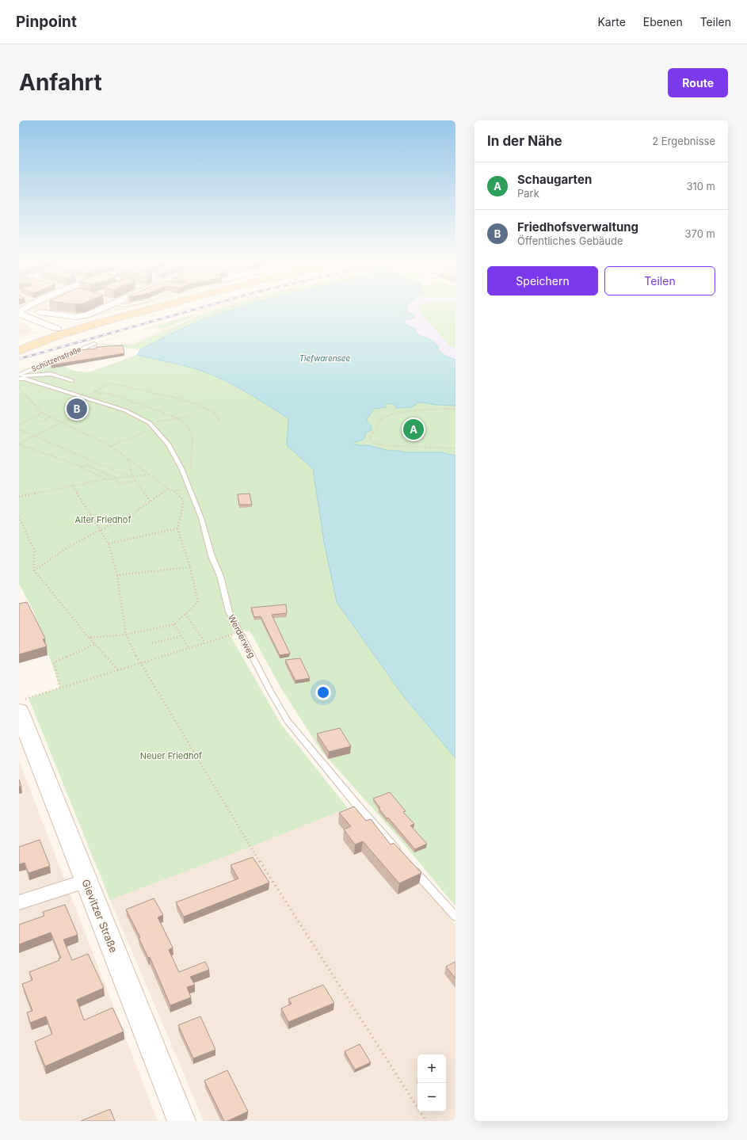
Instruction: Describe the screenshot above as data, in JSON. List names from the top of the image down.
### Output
{
  "streets": {
    "main road": ["Gievitzer Straße"],
    "lane": ["Schützenstraße", "Werderweg"]
  },
  "crossings": [
    ["Schützenstraße", "Werderweg"]
  ],
  "water": ["Tiefwarensee"],
  "parks": ["Alter Friedhof", "Neuer Friedhof"],
  "page": {
    "header": "Pinpoint",
    "nav": ["Karte", "Ebenen", "Teilen"],
    "buttons": [
      "Route",
      ["Speichern", "Teilen"]
    ],
    "title": "Anfahrt",
    "heading": ["In der Nähe", "2 Ergebnisse"],
    "list": [
      {
        "mark": "A",
        "name": "Schaugarten",
        "note": "Park",
        "value": "310 m"
      },
      {
        "mark": "B",
        "name": "Friedhofsverwaltung",
        "note": "Öffentliches Gebäude",
        "value": "370 m"
      }
    ],
    "pins": ["B", "A"],
    "map_buttons": ["+", "−"]
  }
}
